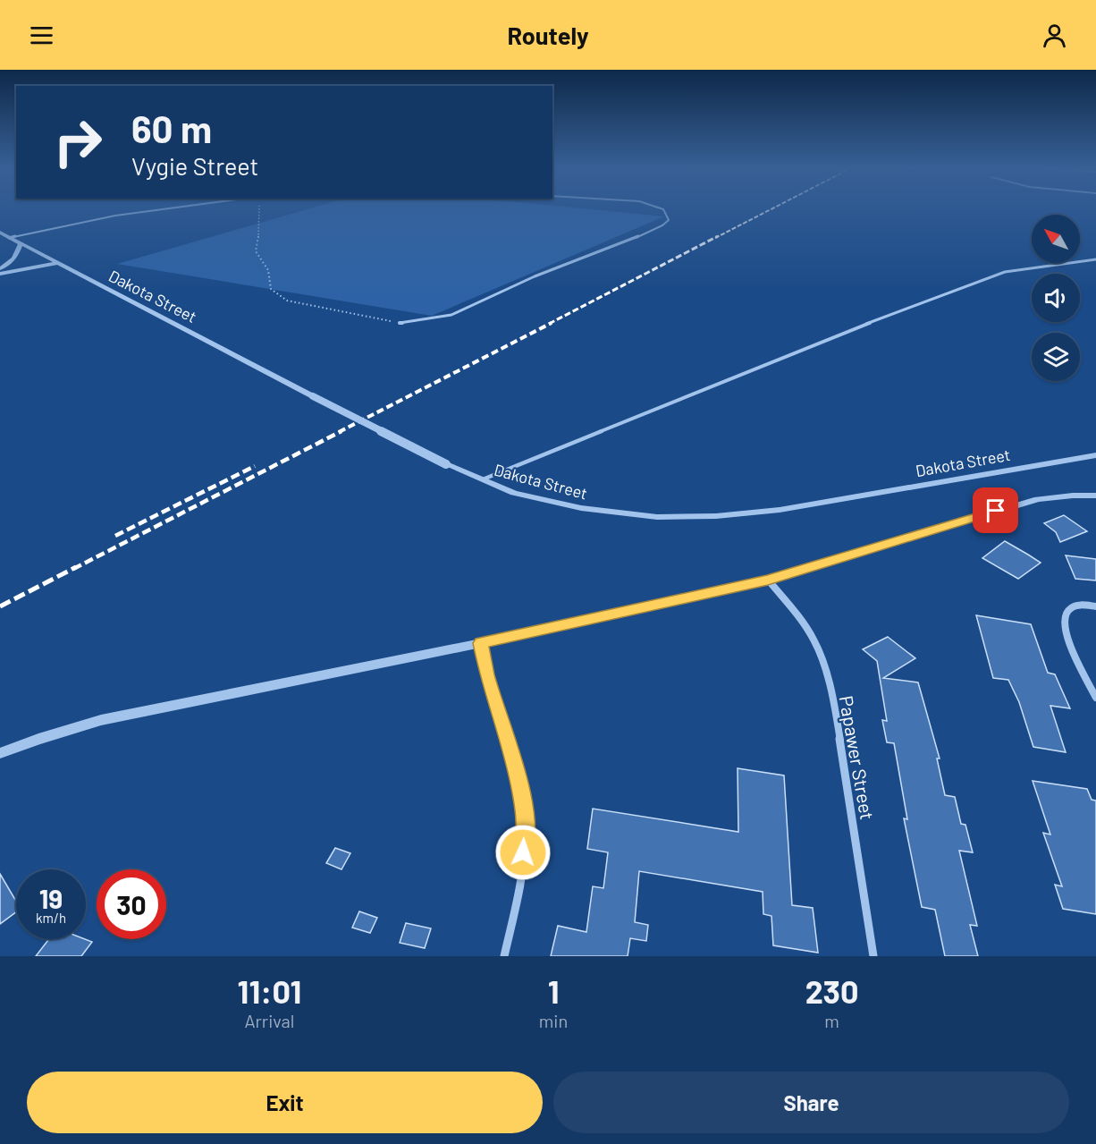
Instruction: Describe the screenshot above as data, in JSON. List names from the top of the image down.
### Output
{
  "streets": {
    "street": ["Dakota Street", "Papawer Street"]
  },
  "north": "top left",
  "page": {
    "header": "Routely",
    "turn": ["60 m", "Vygie Street"],
    "speed": "19 km/h",
    "limit": "30",
    "eta": [
      "11:01",
      "Arrival",
      "1",
      "min",
      "230",
      "m"
    ],
    "buttons": ["Exit", "Share"]
  }
}
